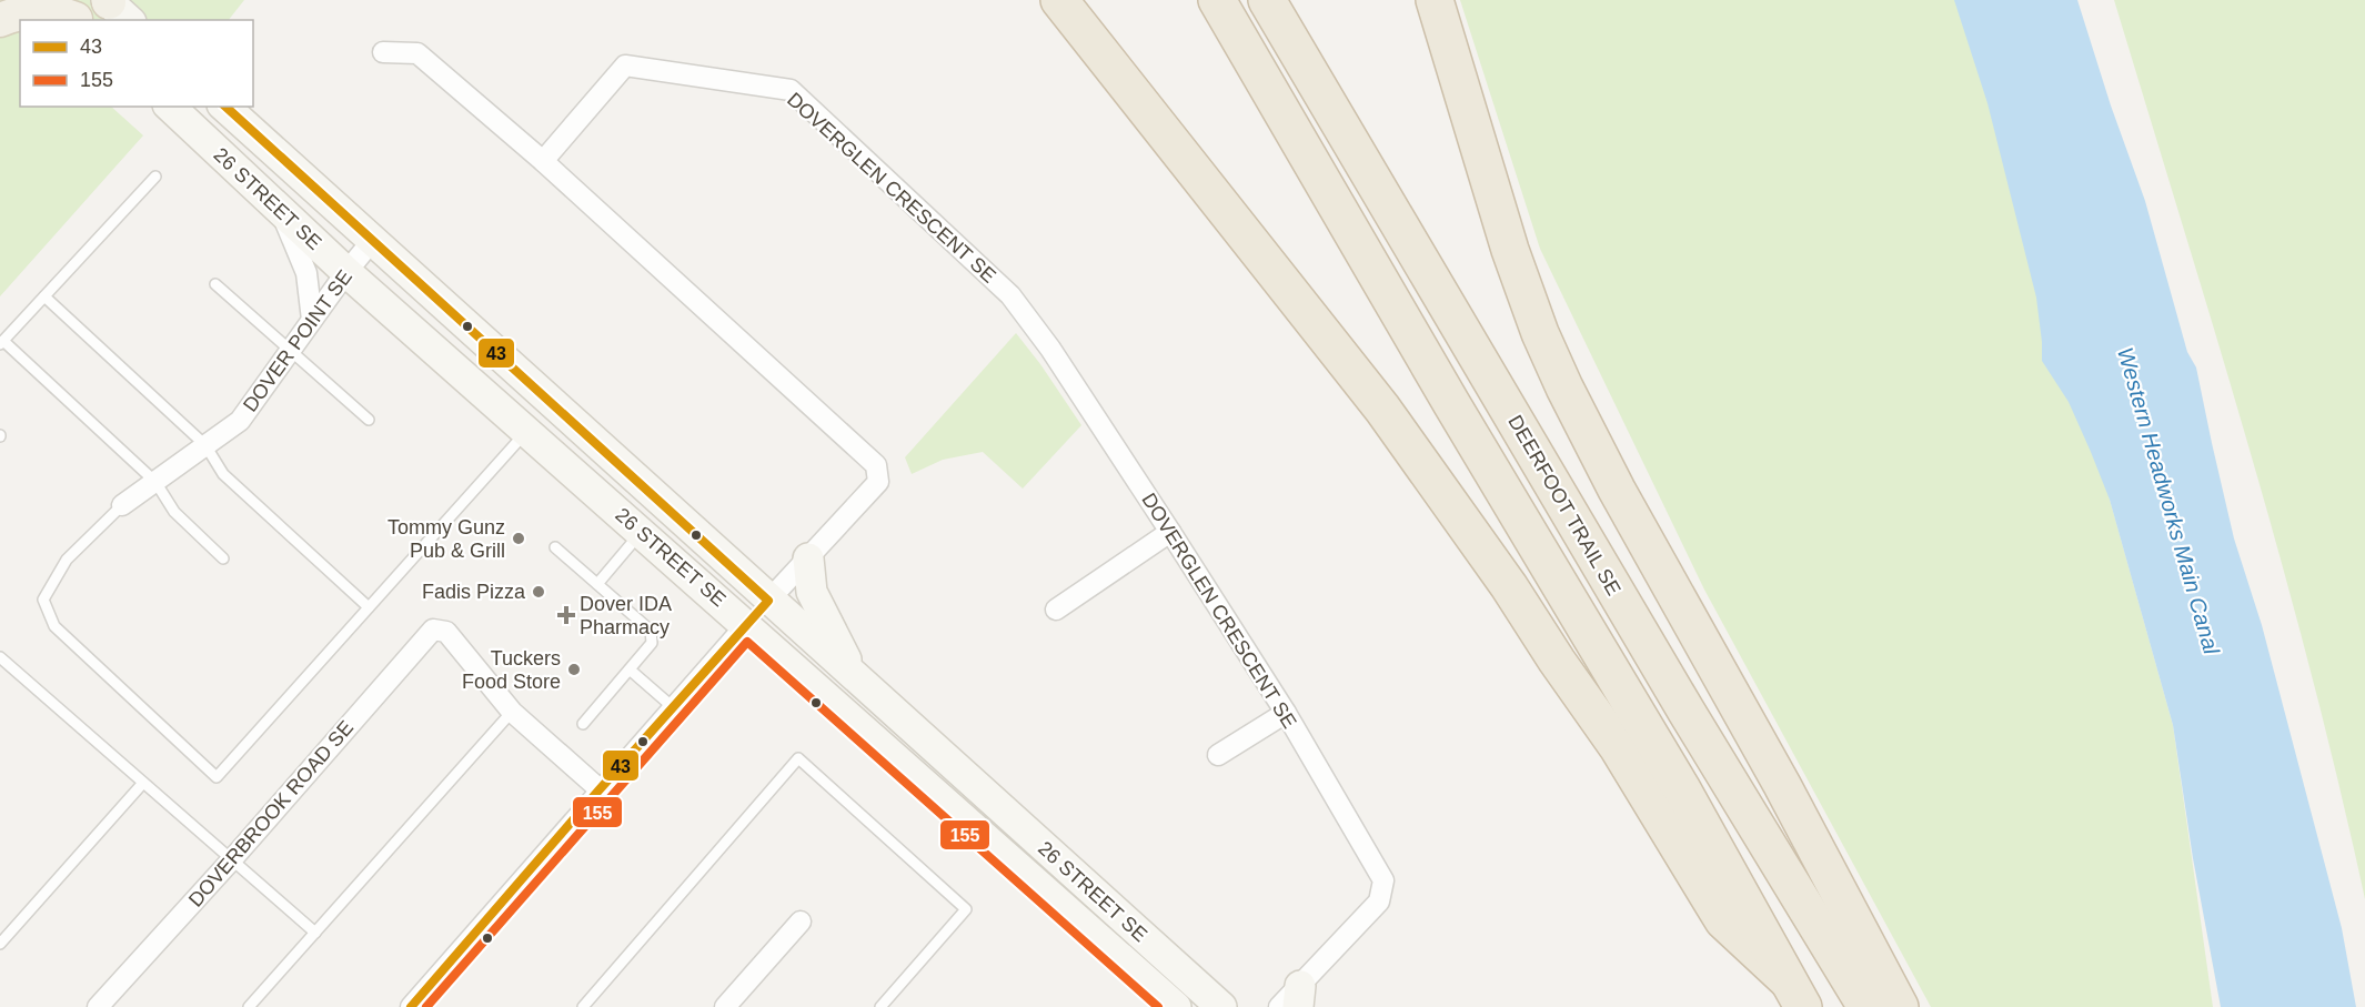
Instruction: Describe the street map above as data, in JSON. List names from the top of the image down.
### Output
{
  "streets": {
    "highway": ["DEERFOOT TRAIL SE"],
    "street": [
      "DOVERGLEN CRESCENT SE",
      "26 STREET SE",
      "DOVER POINT SE",
      "DOVERBROOK ROAD SE"
    ]
  },
  "crossings": [
    ["26 STREET SE", "DOVER POINT SE"]
  ],
  "water": ["Western Headworks Main Canal"],
  "places": {
    "other": ["Tommy Gunz Pub & Grill", "Fadis Pizza", "Tuckers Food Store"],
    "health": ["Dover IDA Pharmacy"]
  },
  "lines": ["transit line 43", "transit line 155"],
  "legend": ["43", "155"]
}
